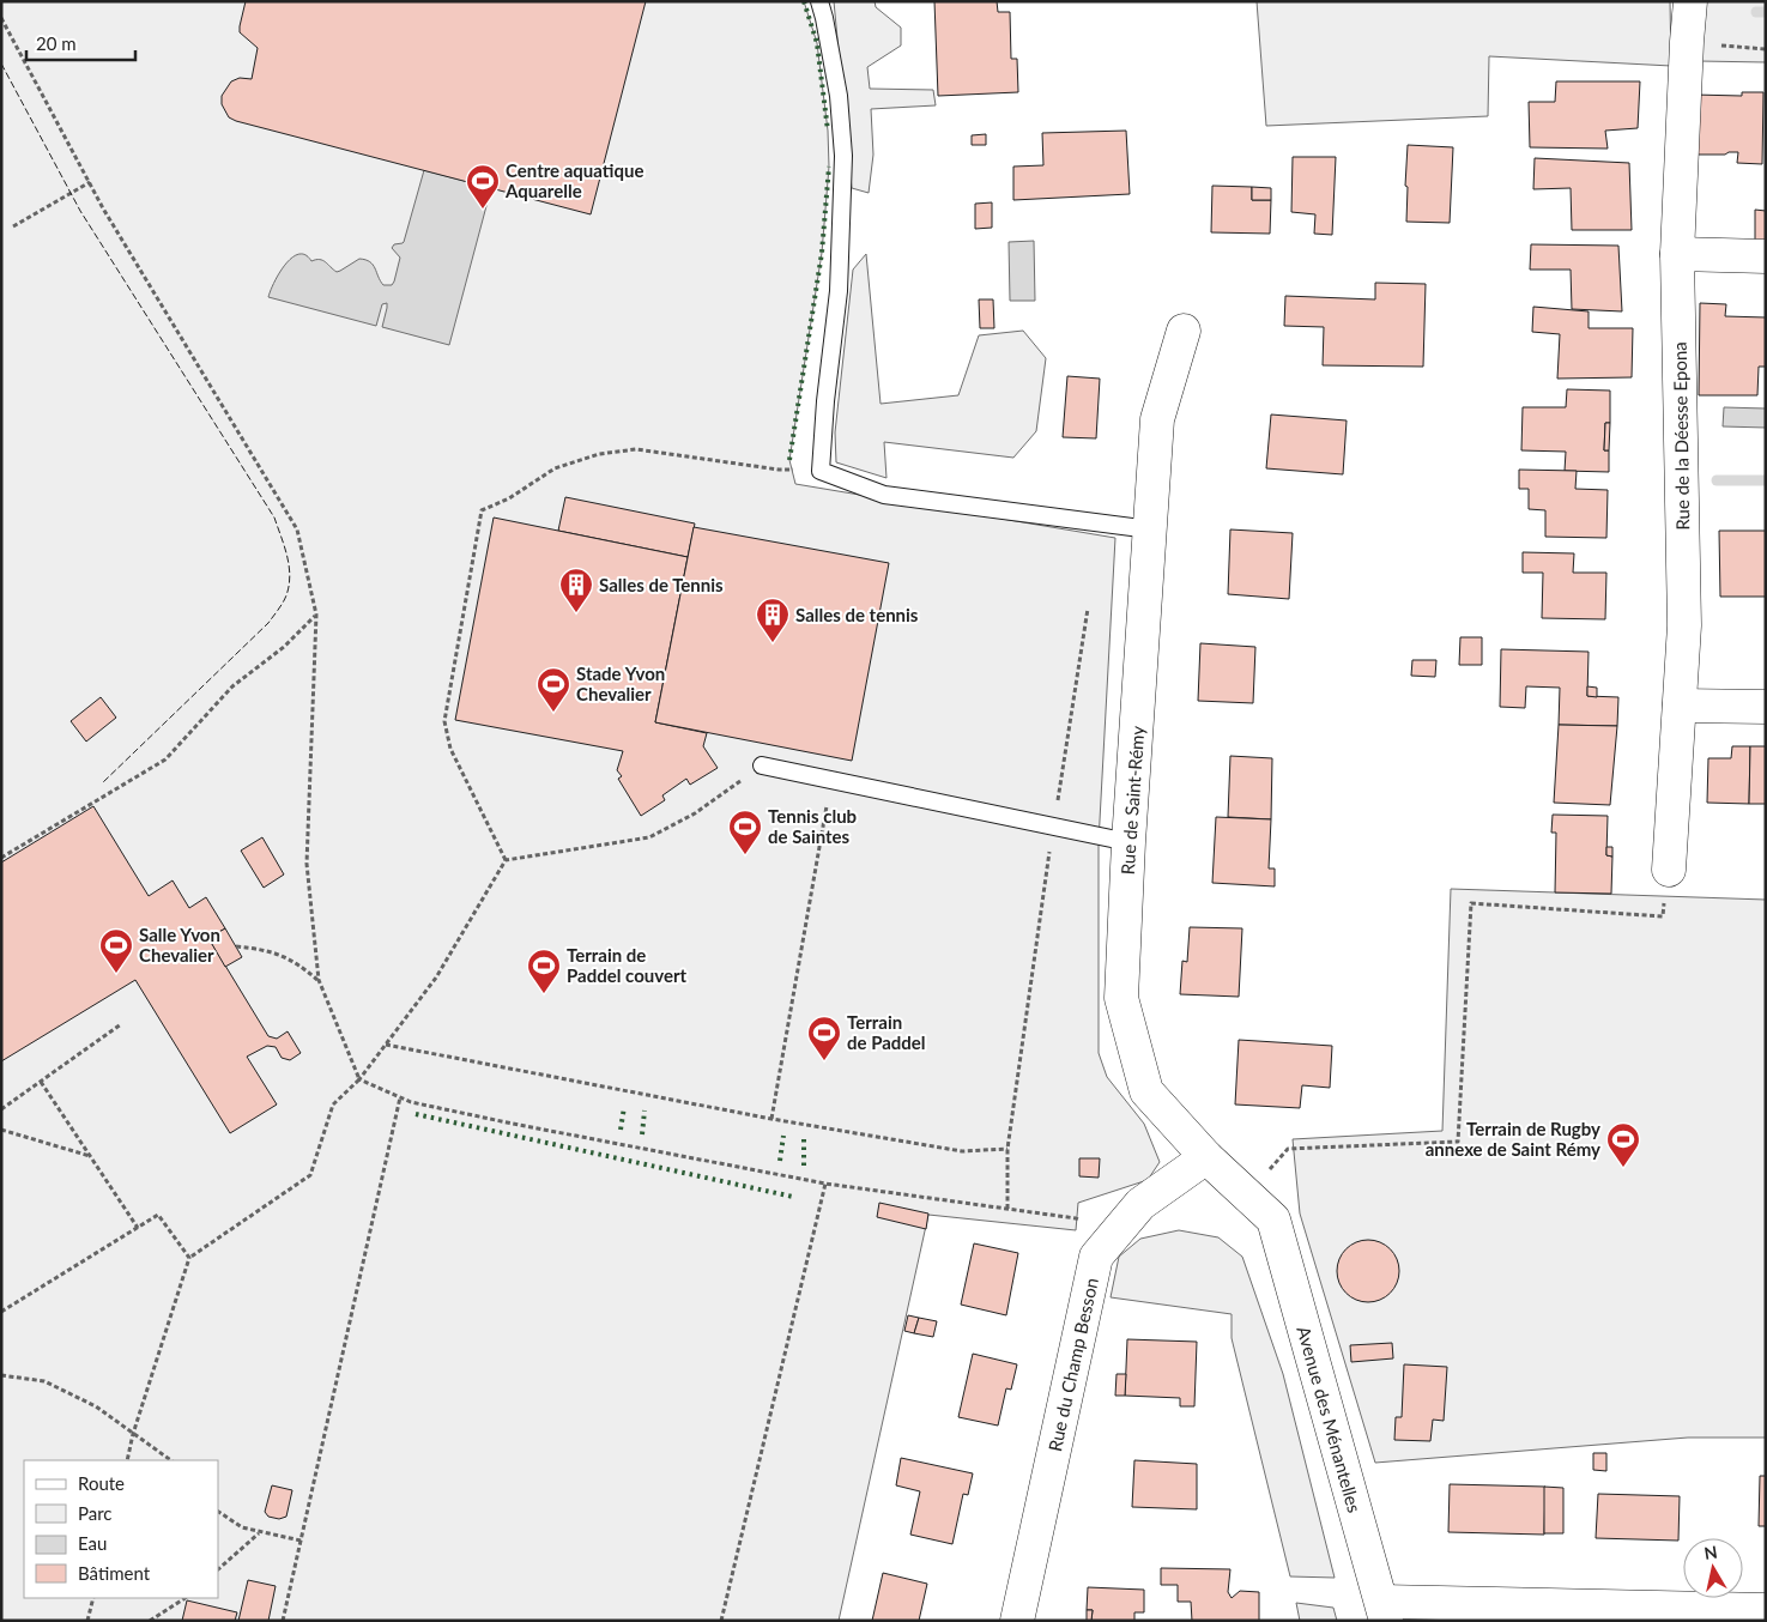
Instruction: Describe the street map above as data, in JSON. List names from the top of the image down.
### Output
{
  "streets": {
    "street": [
      "Rue de la Déesse Epona",
      "Rue de Saint-Rémy",
      "Rue du Champ Besson",
      "Avenue des Ménantelles"
    ]
  },
  "crossings": [
    ["Rue de Saint-Rémy", "Rue du Champ Besson"],
    ["Rue de Saint-Rémy", "Avenue des Ménantelles"]
  ],
  "places": {
    "sports": [
      "Centre aquatique Aquarelle",
      "Stade Yvon Chevalier",
      "Tennis club de Saintes",
      "Salle Yvon Chevalier",
      "Terrain de Paddel couvert",
      "Terrain de Paddel",
      "Terrain de Rugby annexe de Saint Rémy"
    ],
    "building": ["Salles de Tennis", "Salles de tennis"]
  },
  "legend": [
    "Route",
    "Parc",
    "Eau",
    "Bâtiment"
  ],
  "scale_bar": "20 m",
  "north": "top"
}
